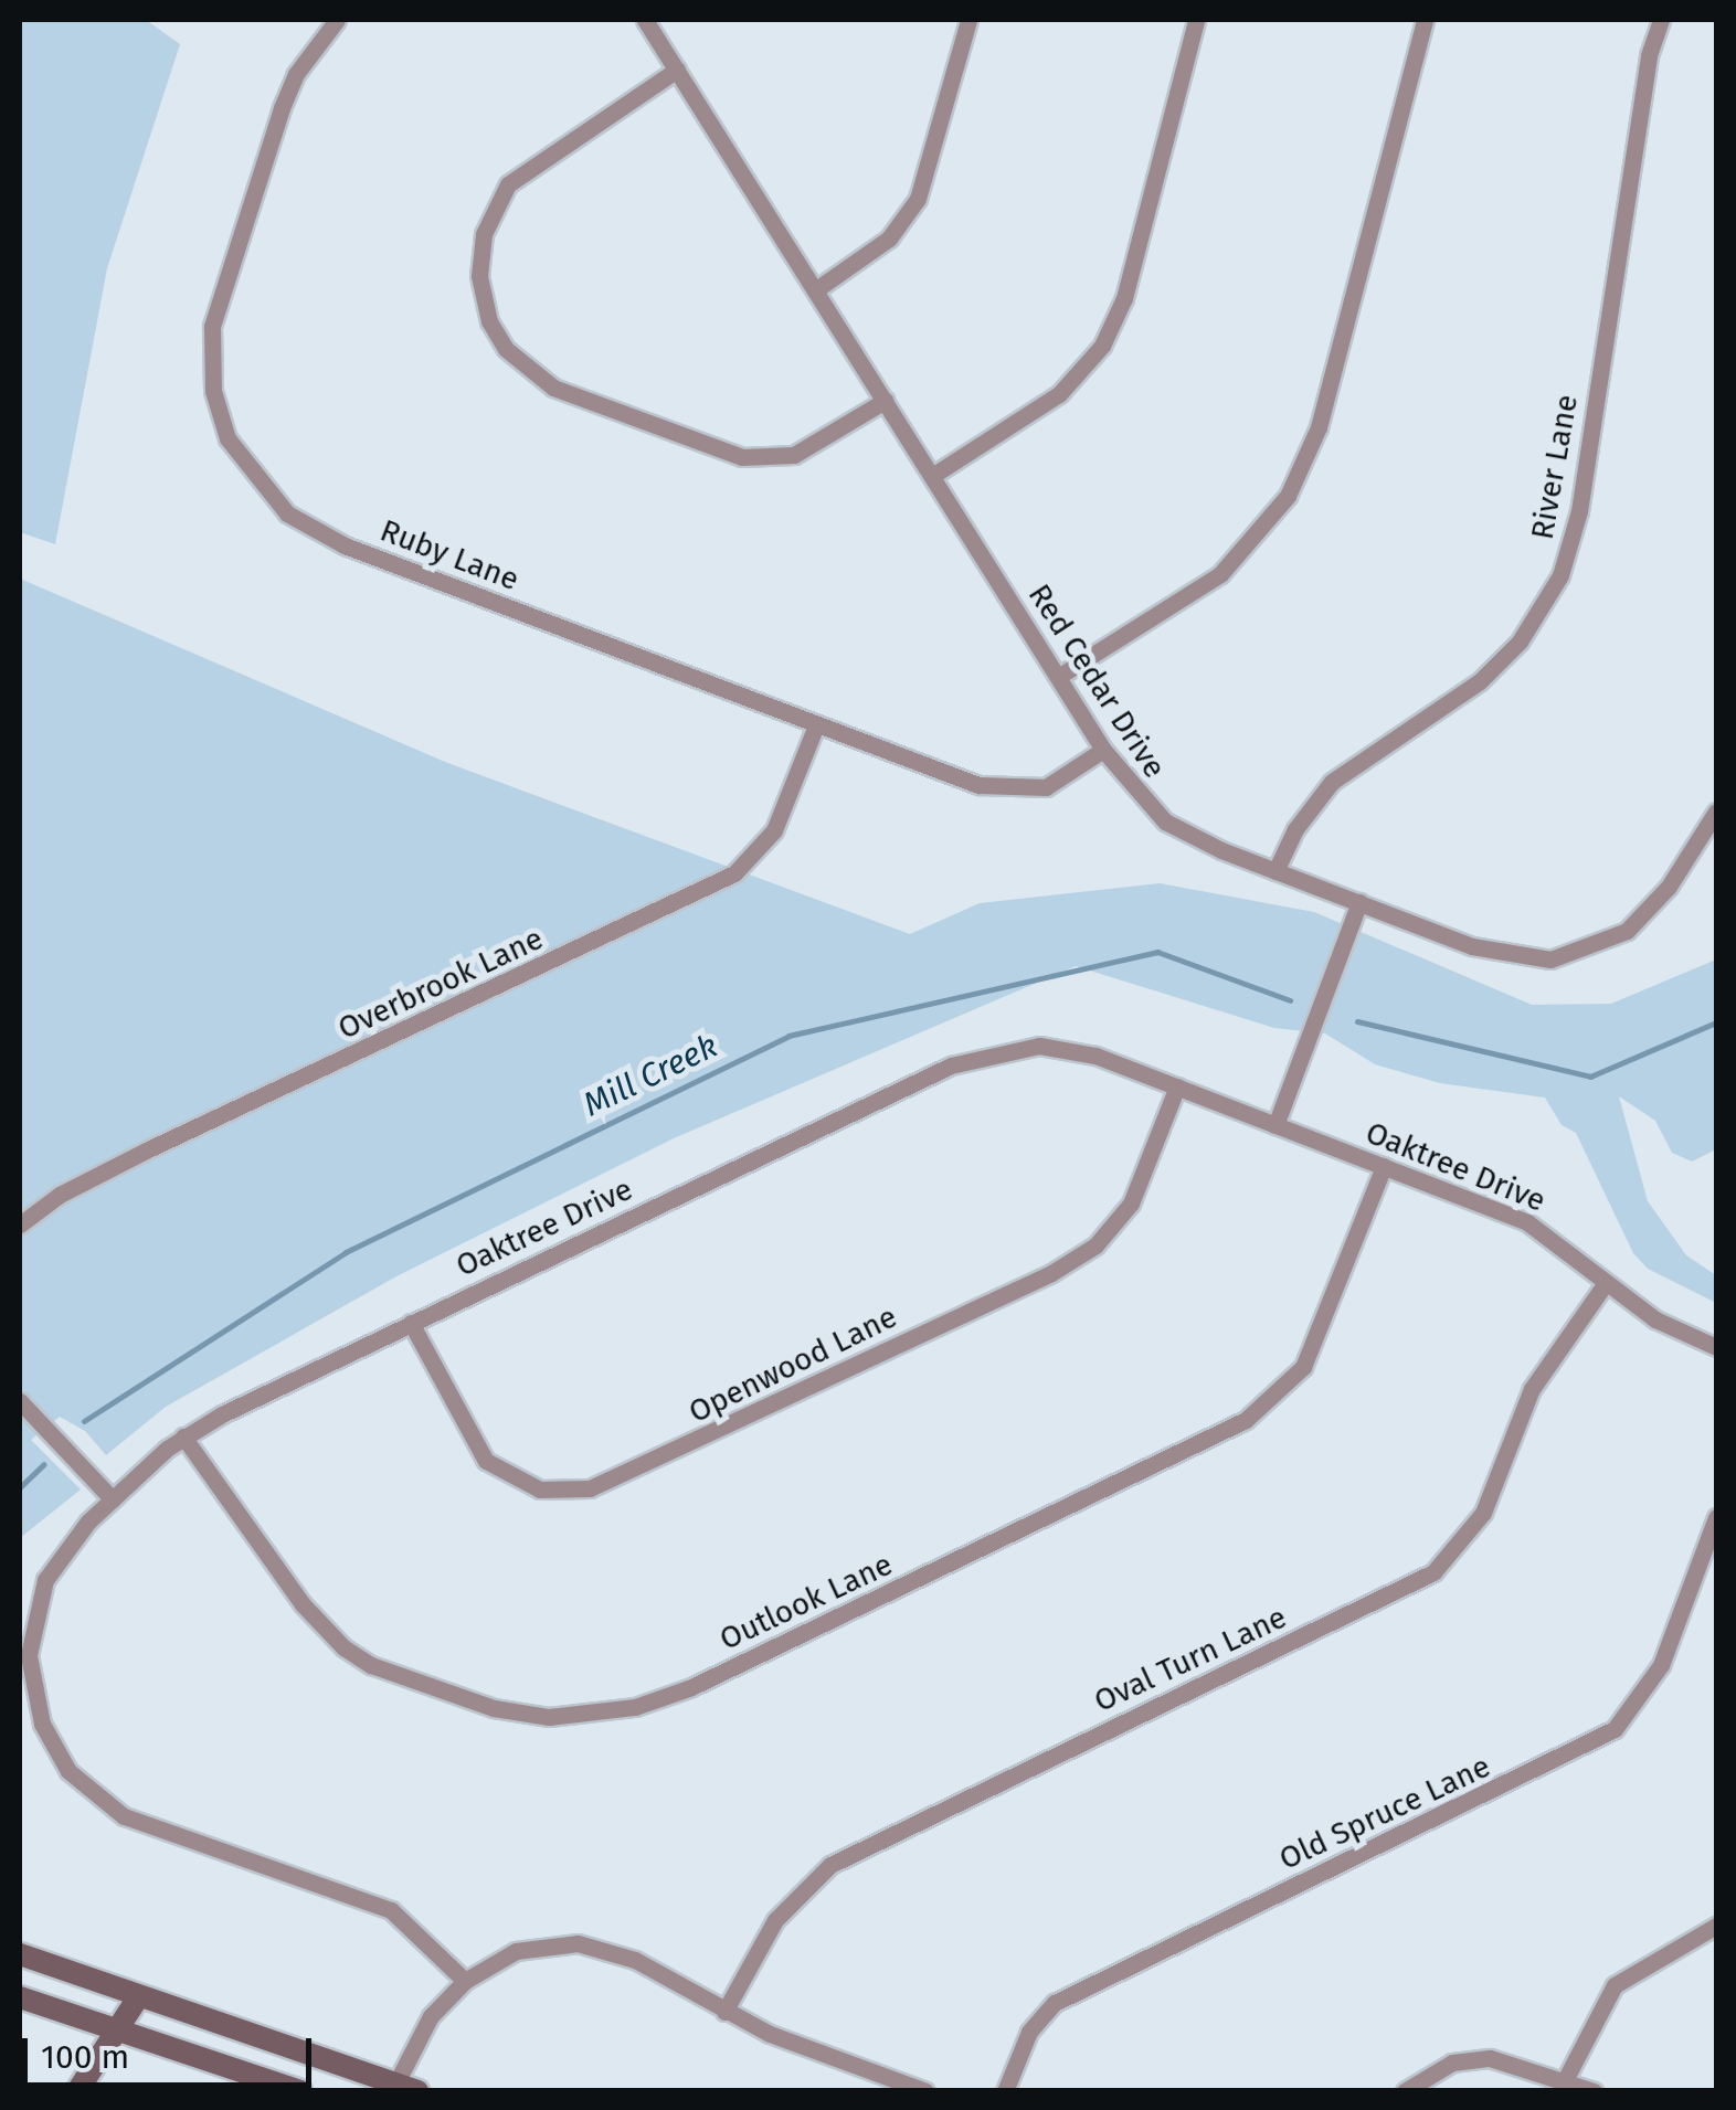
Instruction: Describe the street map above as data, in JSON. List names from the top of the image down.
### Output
{
  "streets": {
    "street": [
      "River Lane",
      "Ruby Lane",
      "Red Cedar Drive",
      "Overbrook Lane",
      "Oaktree Drive",
      "Openwood Lane",
      "Outlook Lane",
      "Oval Turn Lane",
      "Old Spruce Lane"
    ]
  },
  "crossings": [
    ["River Lane", "Red Cedar Drive"],
    ["Ruby Lane", "Red Cedar Drive"],
    ["Ruby Lane", "Overbrook Lane"],
    ["Oaktree Drive", "Openwood Lane"],
    ["Oaktree Drive", "Outlook Lane"],
    ["Oaktree Drive", "Oval Turn Lane"]
  ],
  "water": ["Mill Creek"],
  "scale_bar": "100 m"
}
